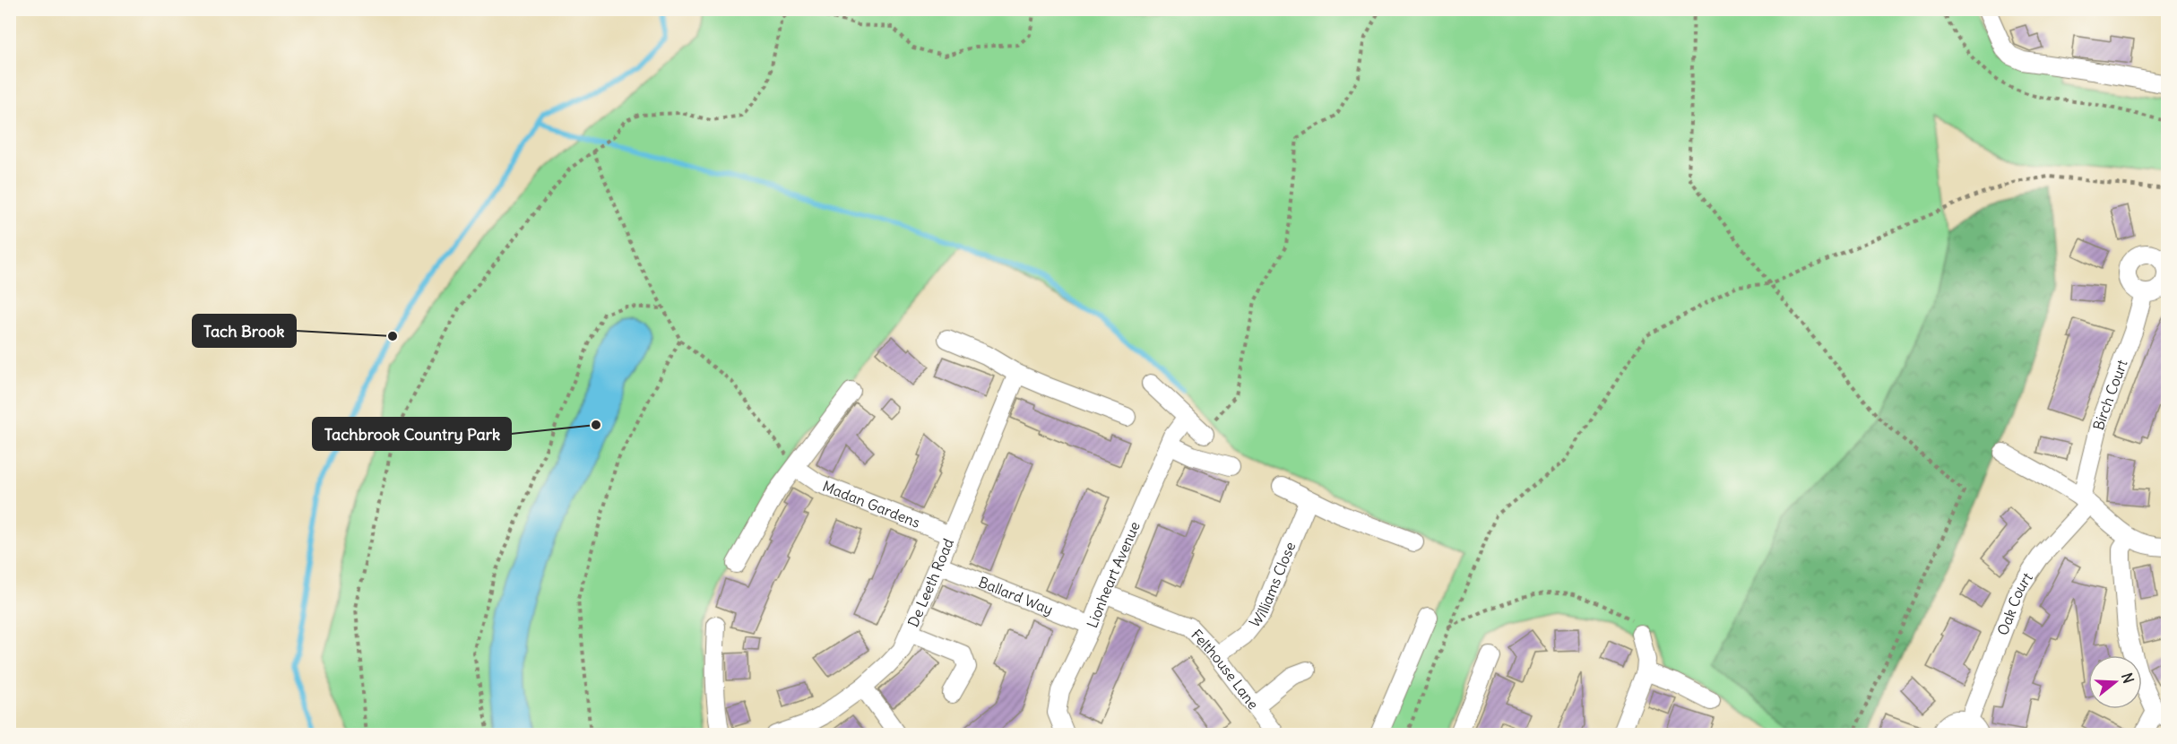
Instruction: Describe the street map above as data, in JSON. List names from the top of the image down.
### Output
{
  "streets": {
    "street": [
      "Birch Court",
      "Madan Gardens",
      "Lionheart Avenue",
      "De Leeth Road",
      "Williams Close",
      "Ballard Way",
      "Oak Court",
      "Felthouse Lane"
    ]
  },
  "crossings": [
    ["Birch Court", "Oak Court"],
    ["Madan Gardens", "De Leeth Road"],
    ["Lionheart Avenue", "Ballard Way"],
    ["Lionheart Avenue", "Felthouse Lane"],
    ["De Leeth Road", "Ballard Way"],
    ["Williams Close", "Felthouse Lane"]
  ],
  "places": ["Tach Brook", "Tachbrook Country Park"],
  "north": "right"
}
